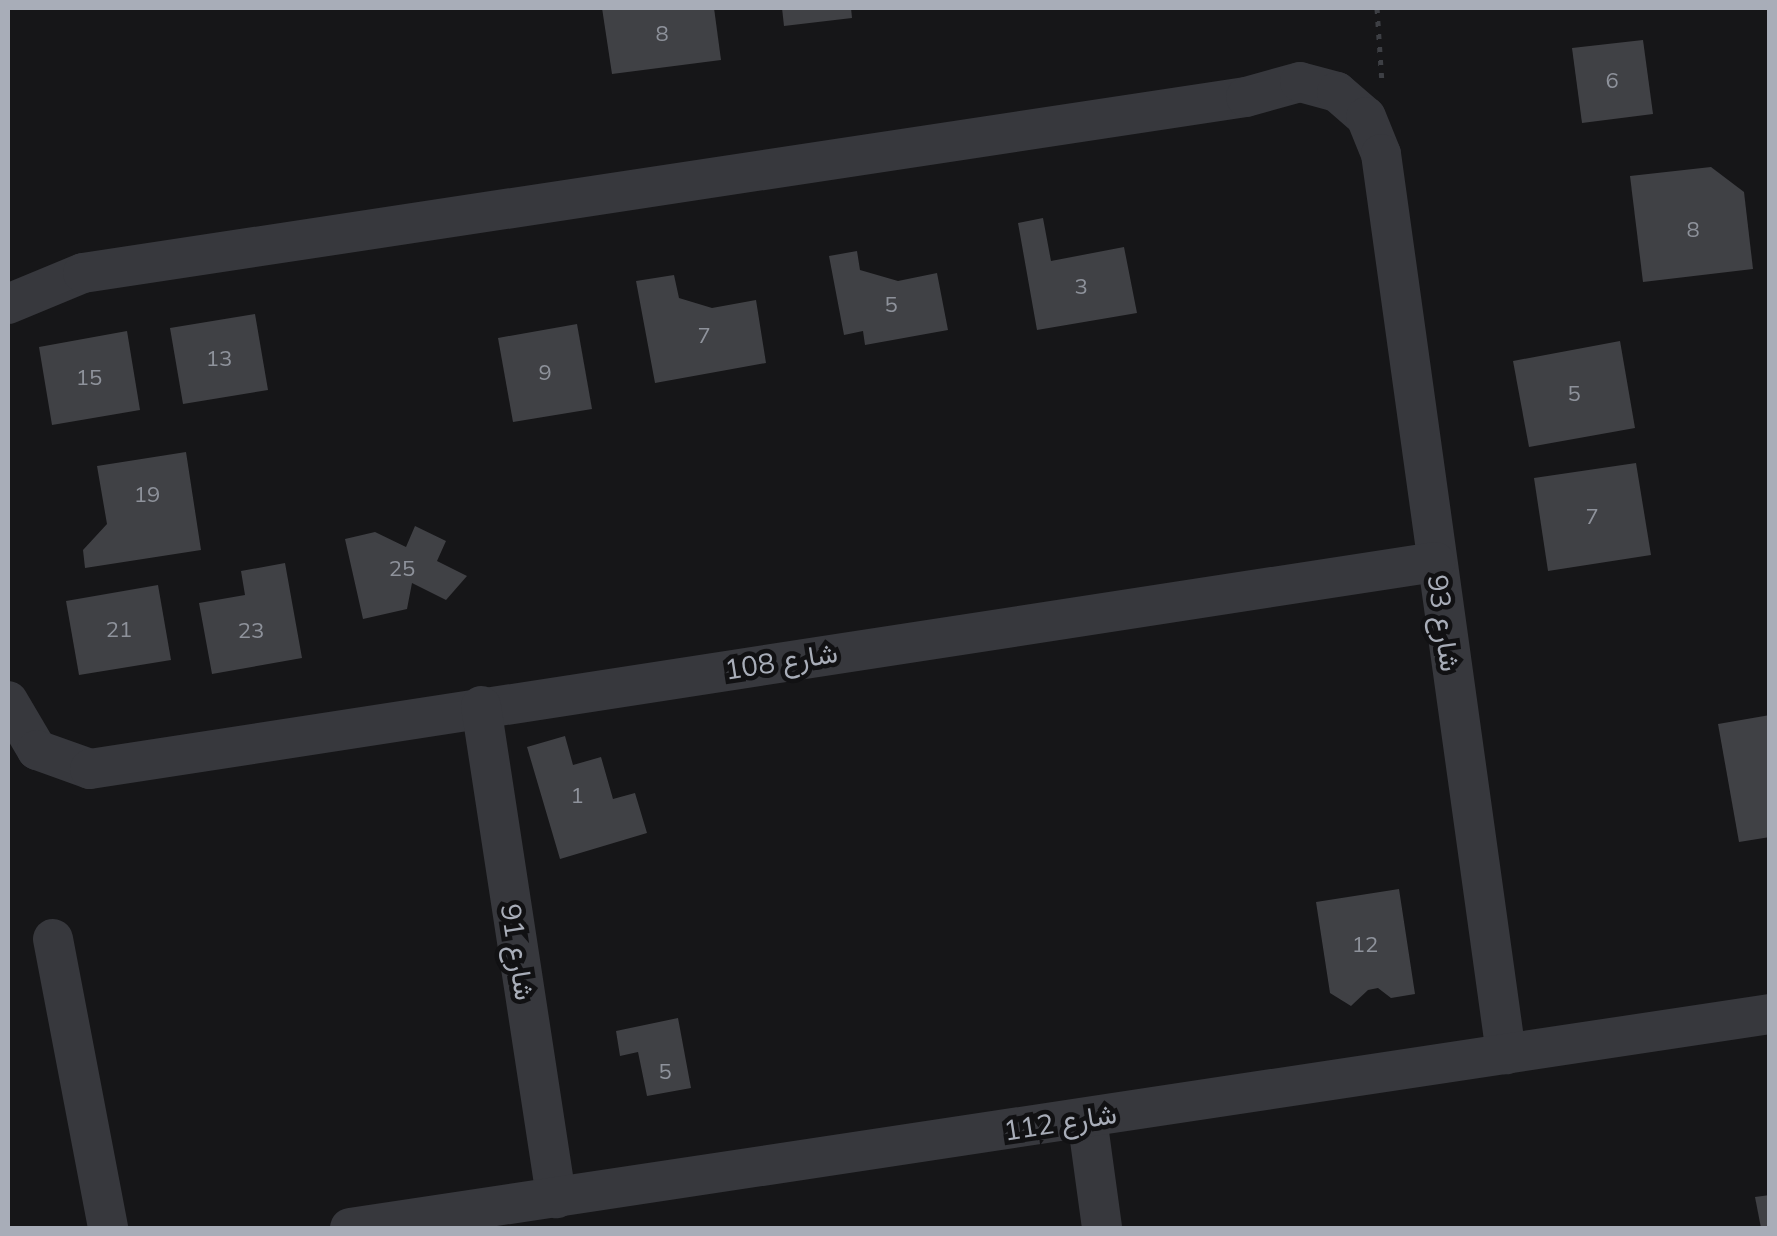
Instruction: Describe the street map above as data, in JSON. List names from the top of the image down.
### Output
{
  "streets": {
    "street": [
      "شارع 93",
      "شارع 108",
      "شارع 91",
      "شارع 112"
    ]
  },
  "crossings": [
    ["شارع 93", "شارع 108"],
    ["شارع 93", "شارع 112"],
    ["شارع 108", "شارع 91"],
    ["شارع 91", "شارع 112"]
  ],
  "house_numbers": [
    "8",
    "6",
    "8",
    "3",
    "5",
    "7",
    "13",
    "9",
    "15",
    "5",
    "19",
    "7",
    "25",
    "21",
    "23",
    "1",
    "12",
    "5"
  ]
}
